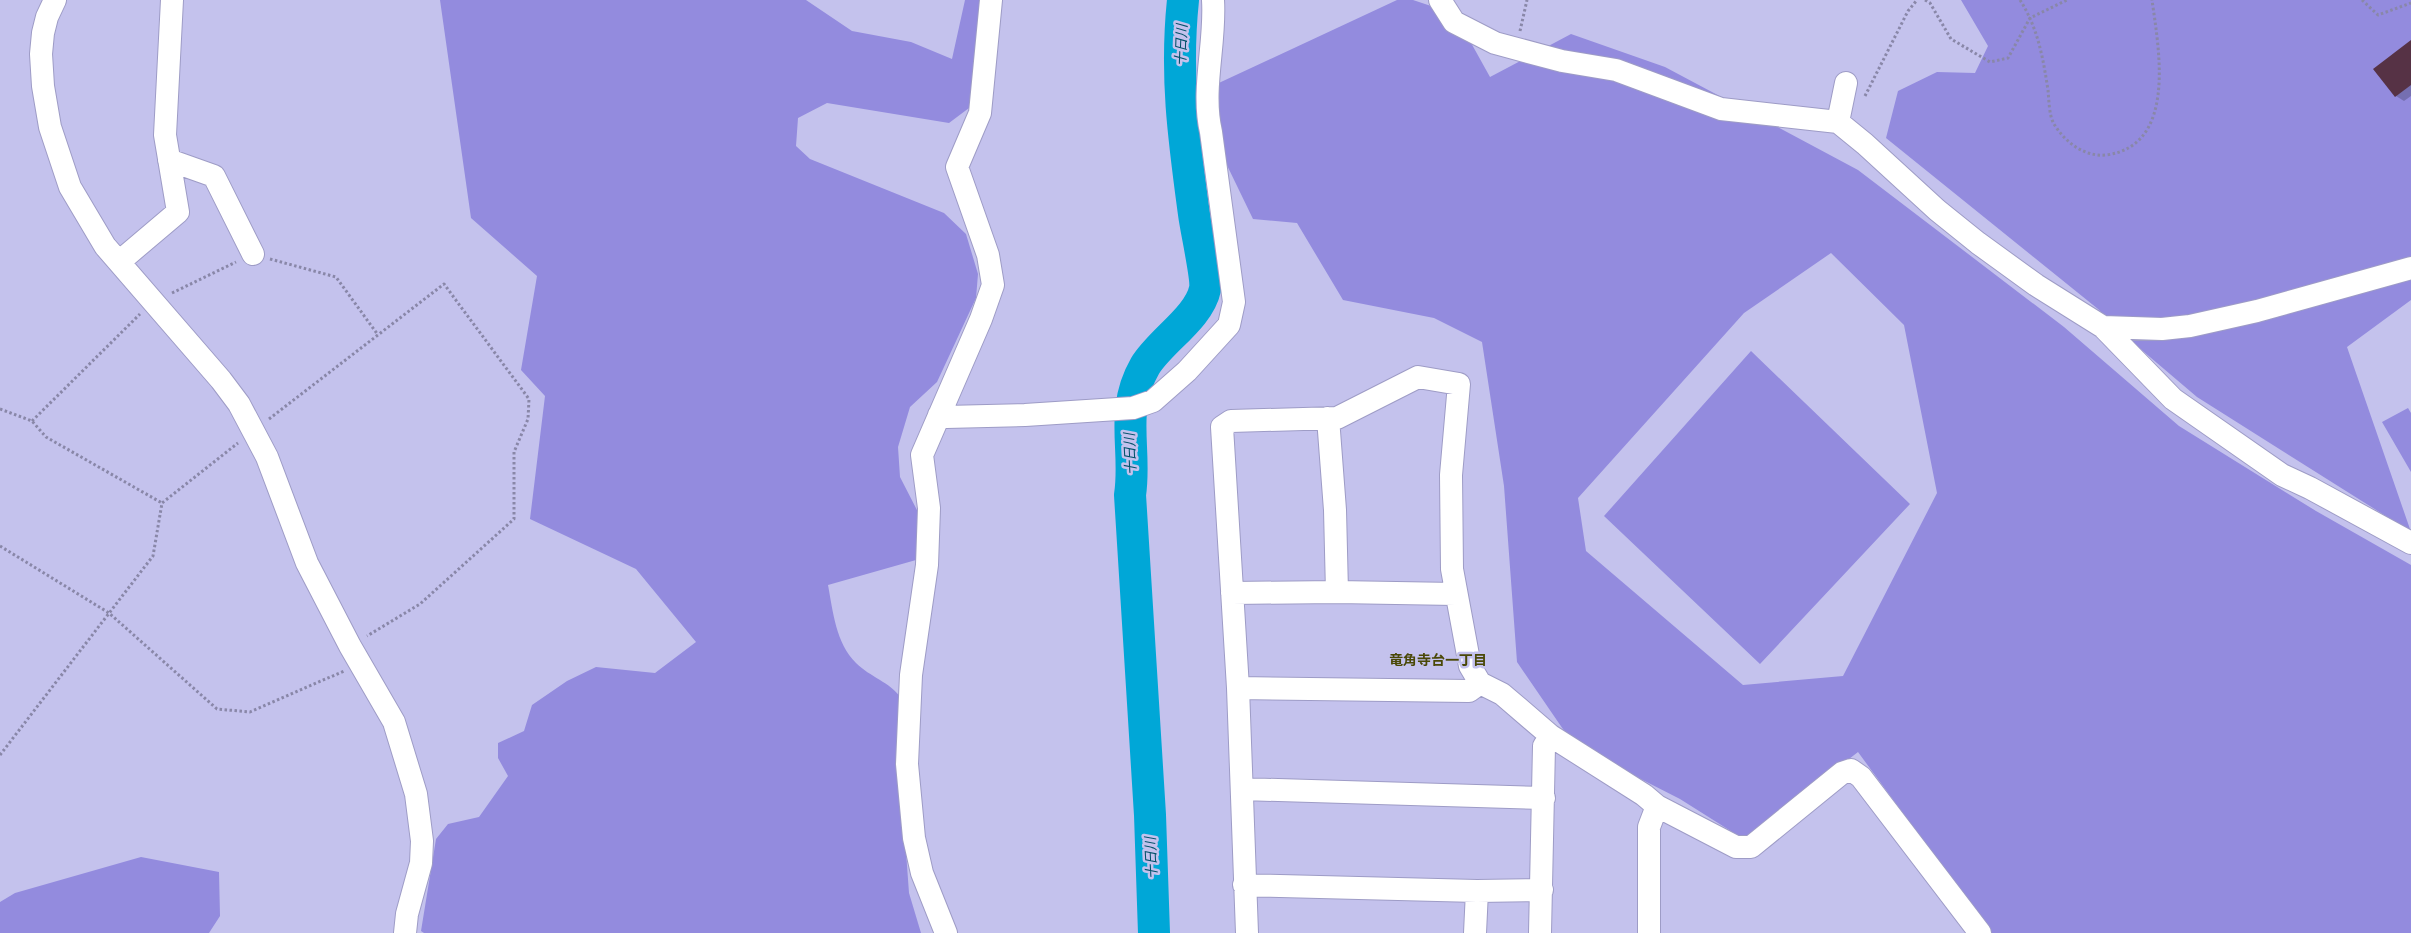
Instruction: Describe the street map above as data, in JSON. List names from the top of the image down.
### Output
{
  "districts": ["竜角寺台一丁目"],
  "water": ["十日川"]
}
